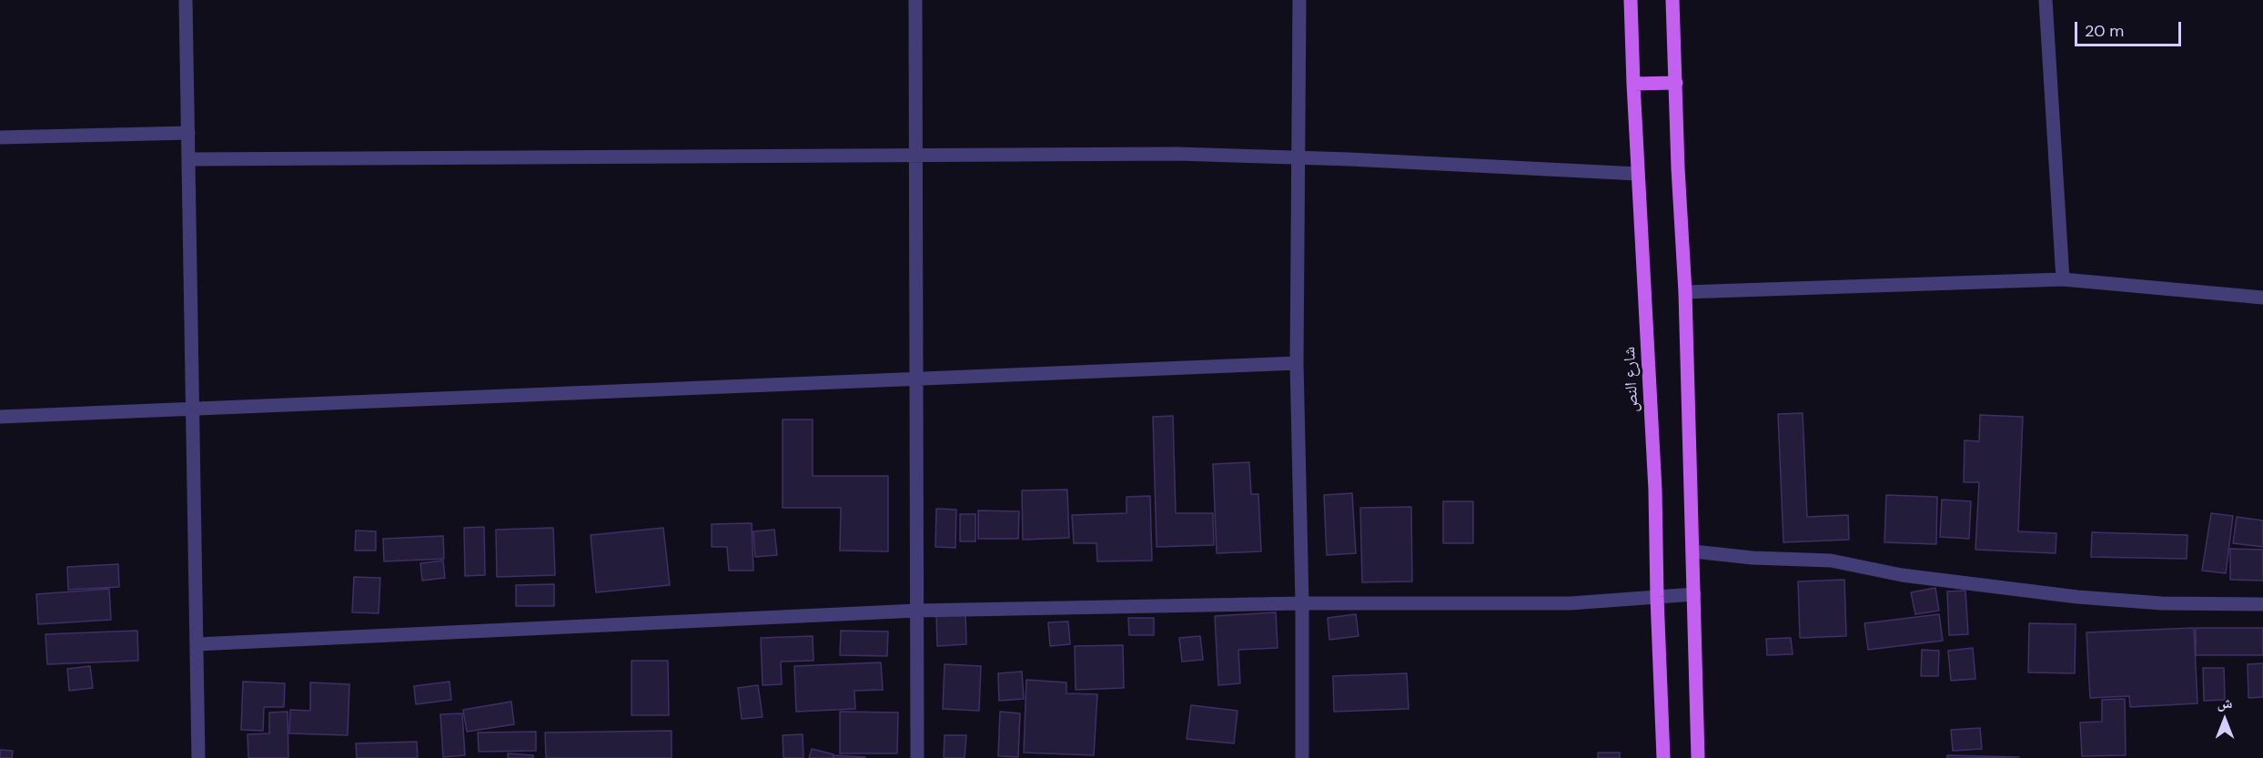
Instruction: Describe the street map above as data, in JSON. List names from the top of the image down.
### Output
{
  "streets": {
    "main road": ["شارع النص"]
  },
  "scale_bar": "20 m",
  "north": "top"
}
